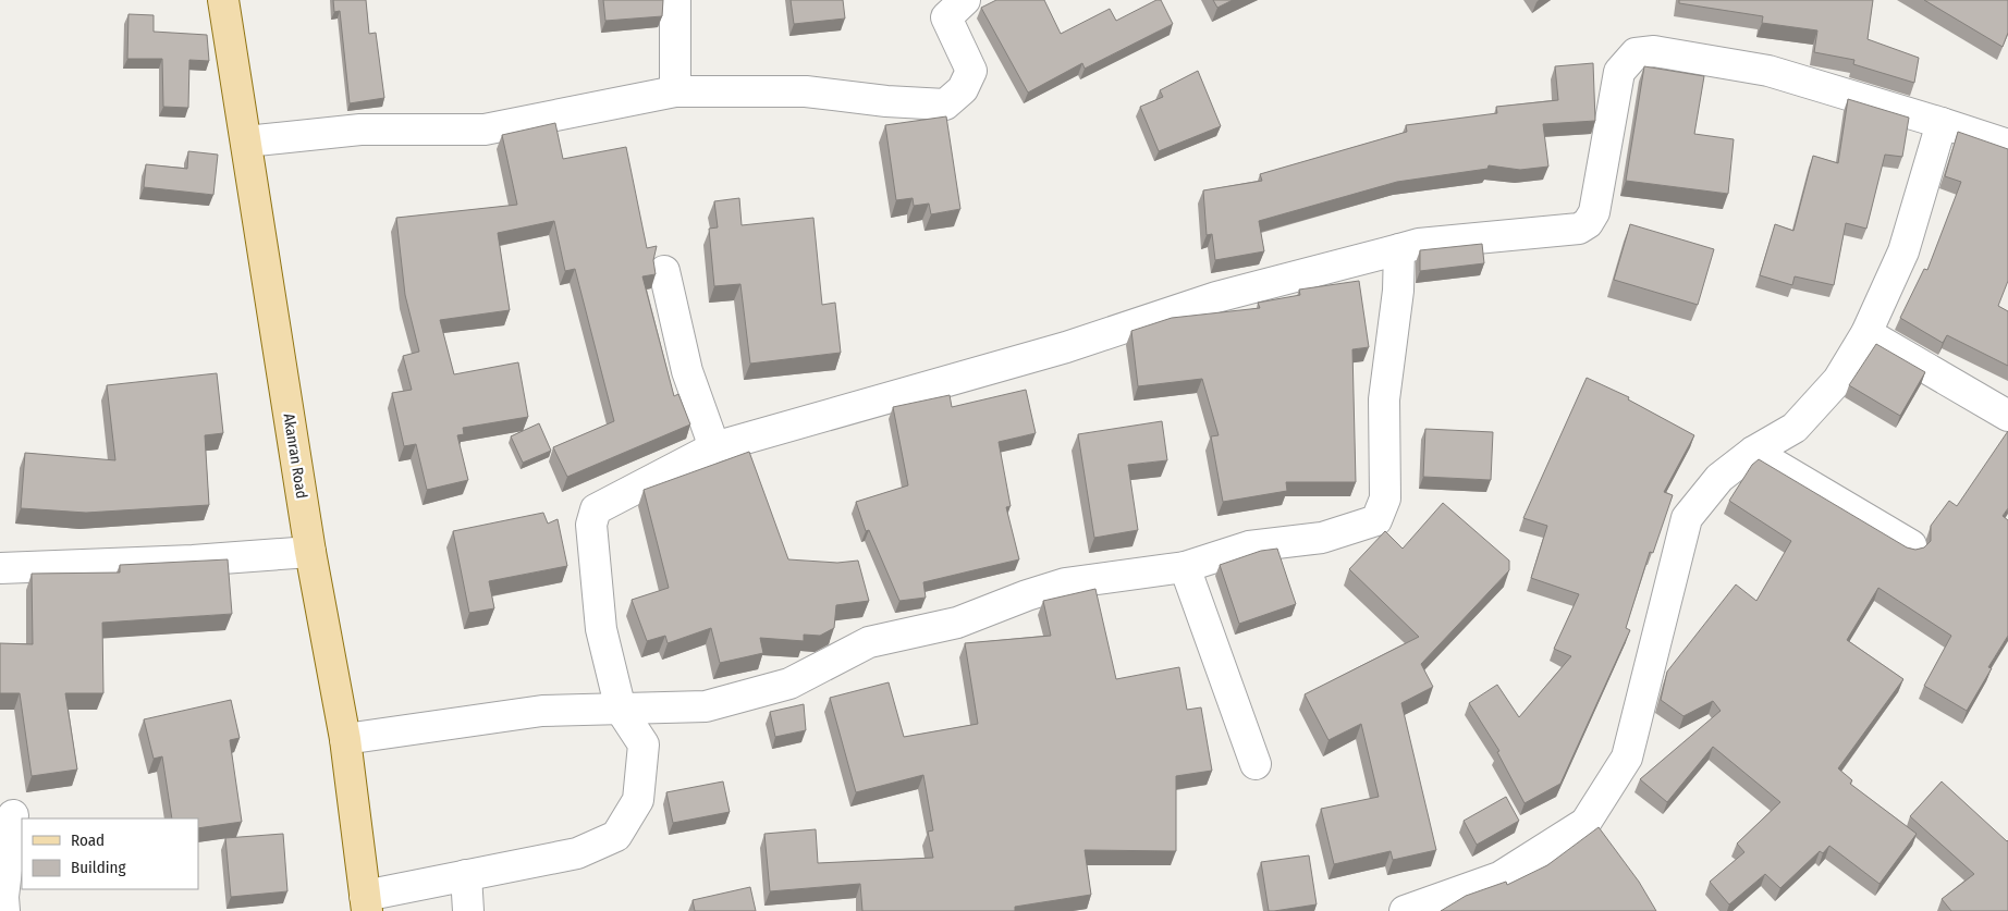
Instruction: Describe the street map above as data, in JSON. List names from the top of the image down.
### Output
{
  "streets": {
    "main road": ["Akanran Road"]
  },
  "legend": ["Road", "Building"]
}
